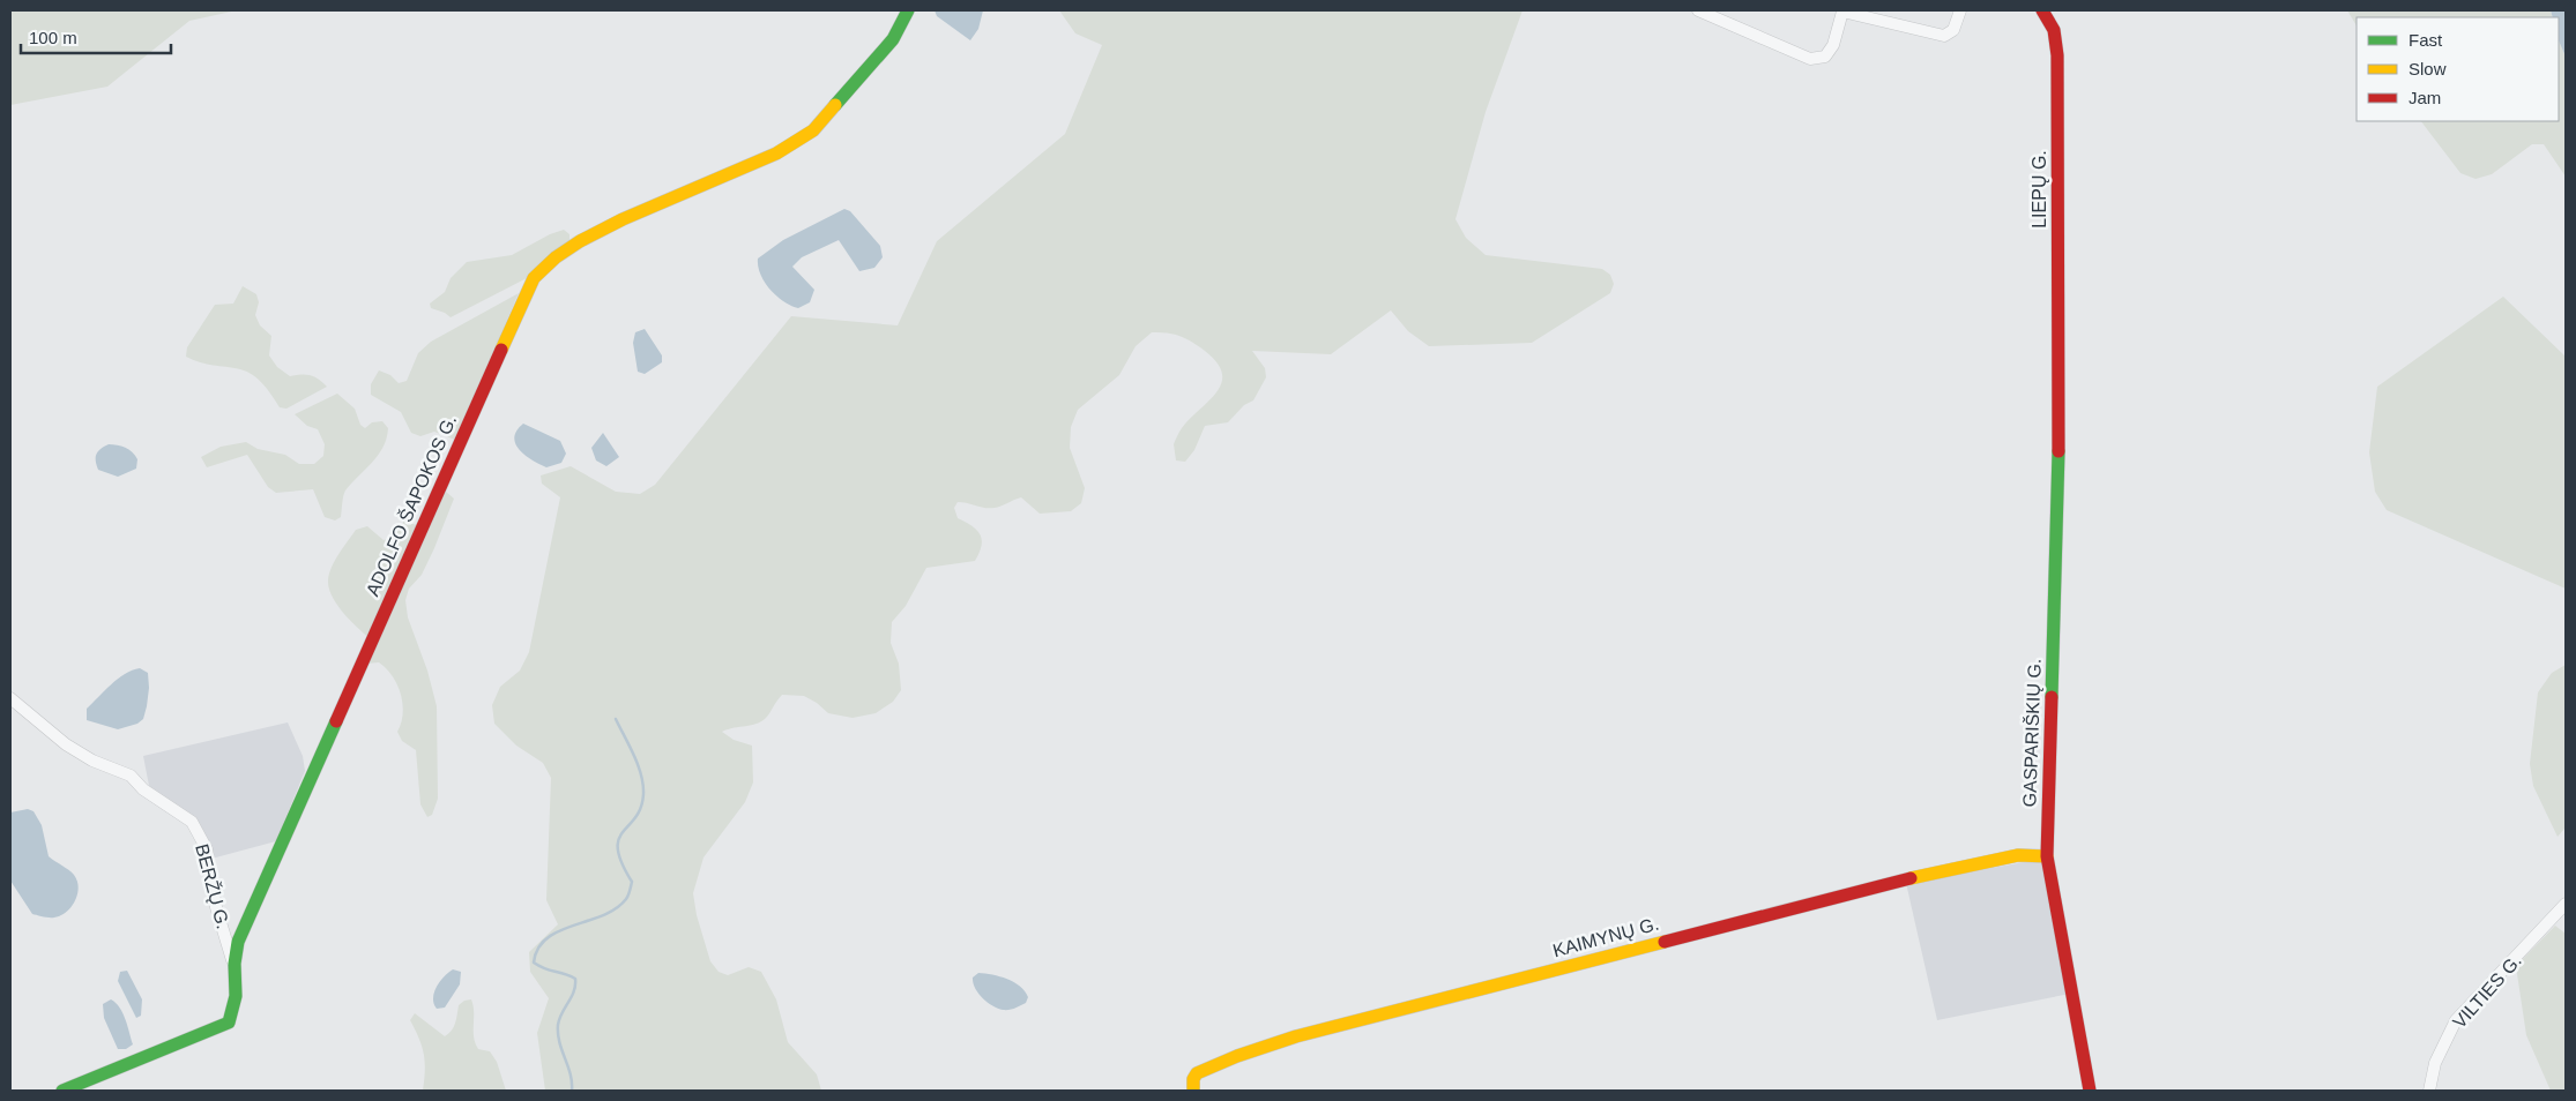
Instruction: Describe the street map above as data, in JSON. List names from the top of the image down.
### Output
{
  "streets": {
    "street": [
      "LIEPŲ G.",
      "ADOLFO ŠAPOKOS G.",
      "GASPARIŠKIŲ G.",
      "BERŽŲ G.",
      "KAIMYNŲ G.",
      "VILTIES G."
    ]
  },
  "crossings": [
    ["LIEPŲ G.", "GASPARIŠKIŲ G."],
    ["ADOLFO ŠAPOKOS G.", "BERŽŲ G."],
    ["GASPARIŠKIŲ G.", "KAIMYNŲ G."]
  ],
  "legend": ["Fast", "Slow", "Jam"],
  "scale_bar": "100 m"
}
